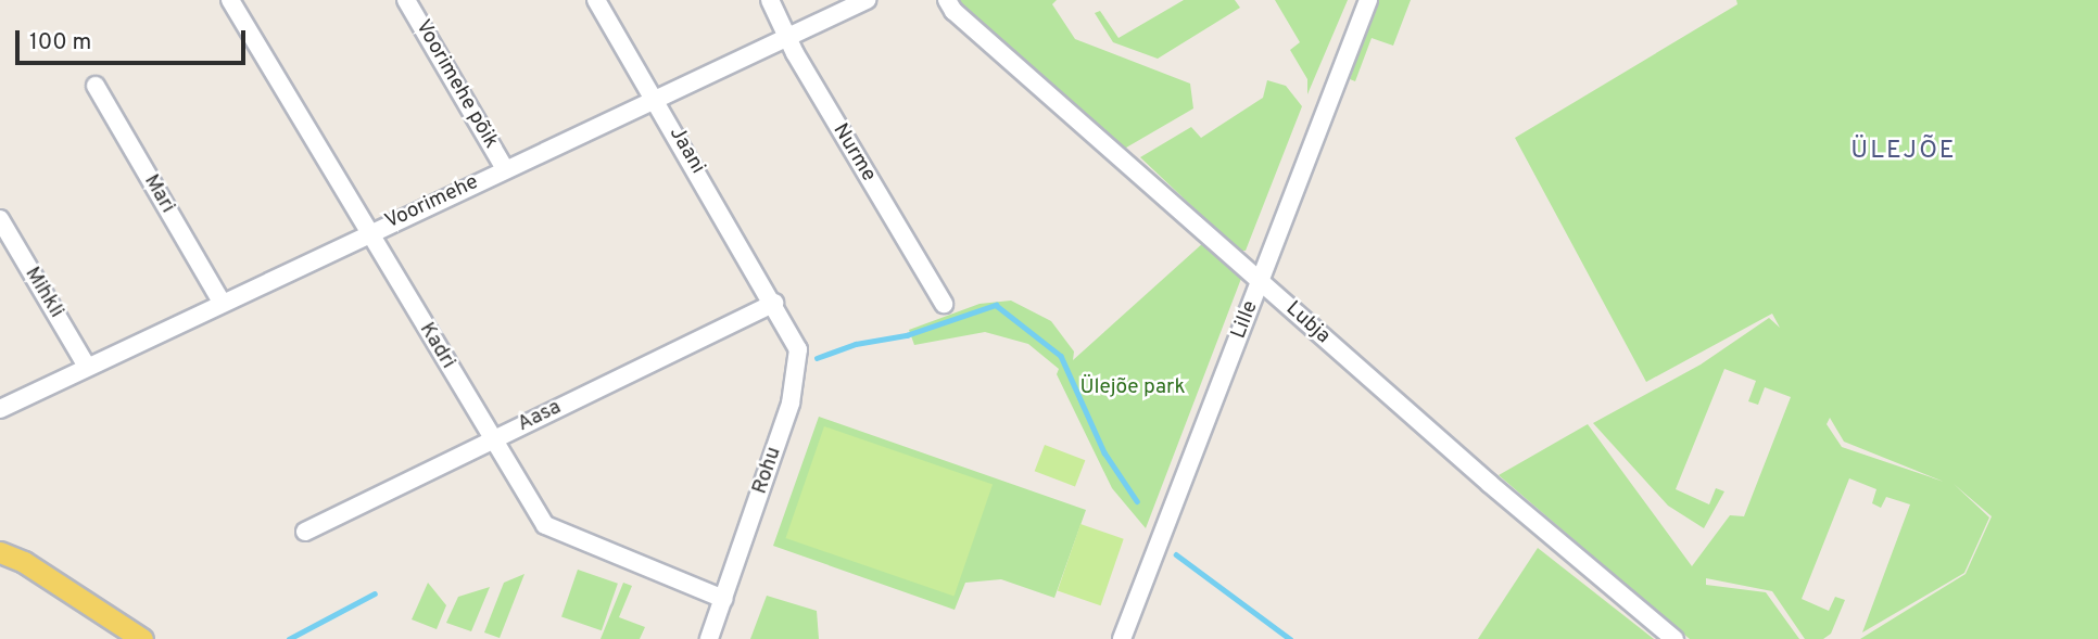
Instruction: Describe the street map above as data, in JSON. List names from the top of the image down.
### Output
{
  "streets": {
    "street": [
      "Voorimehe põik",
      "Jaani",
      "Nurme",
      "Mari",
      "Voorimehe",
      "Mihkli",
      "Lille",
      "Lubja",
      "Kadri",
      "Aasa",
      "Rohu"
    ]
  },
  "crossings": [
    ["Voorimehe põik", "Voorimehe"],
    ["Jaani", "Voorimehe"],
    ["Jaani", "Aasa"],
    ["Jaani", "Rohu"],
    ["Nurme", "Voorimehe"],
    ["Mari", "Voorimehe"],
    ["Voorimehe", "Mihkli"],
    ["Voorimehe", "Kadri"],
    ["Lille", "Lubja"],
    ["Kadri", "Aasa"],
    ["Kadri", "Rohu"],
    ["Aasa", "Rohu"]
  ],
  "districts": ["ÜLEJÕE"],
  "parks": ["Ülejõe park"],
  "scale_bar": "100 m"
}
